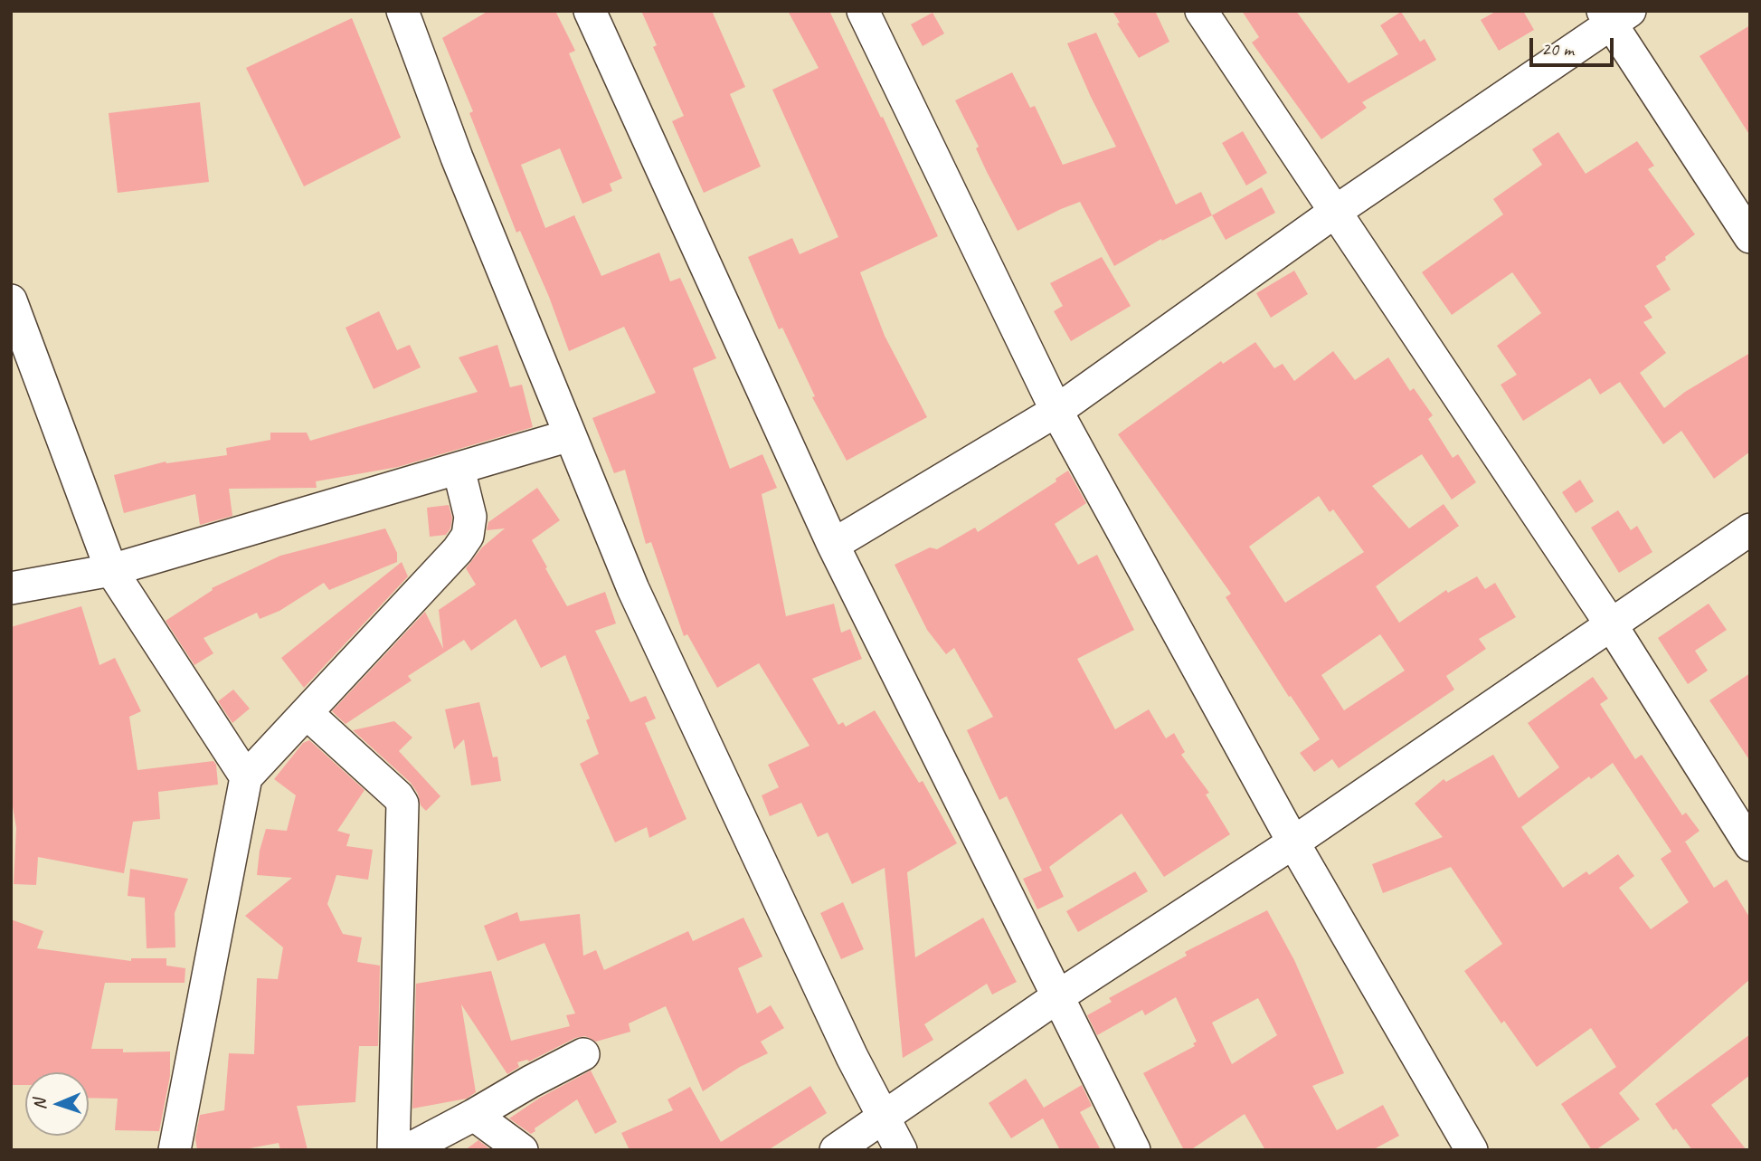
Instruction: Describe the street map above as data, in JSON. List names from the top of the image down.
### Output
{
  "scale_bar": "20 m",
  "north": "left"
}
